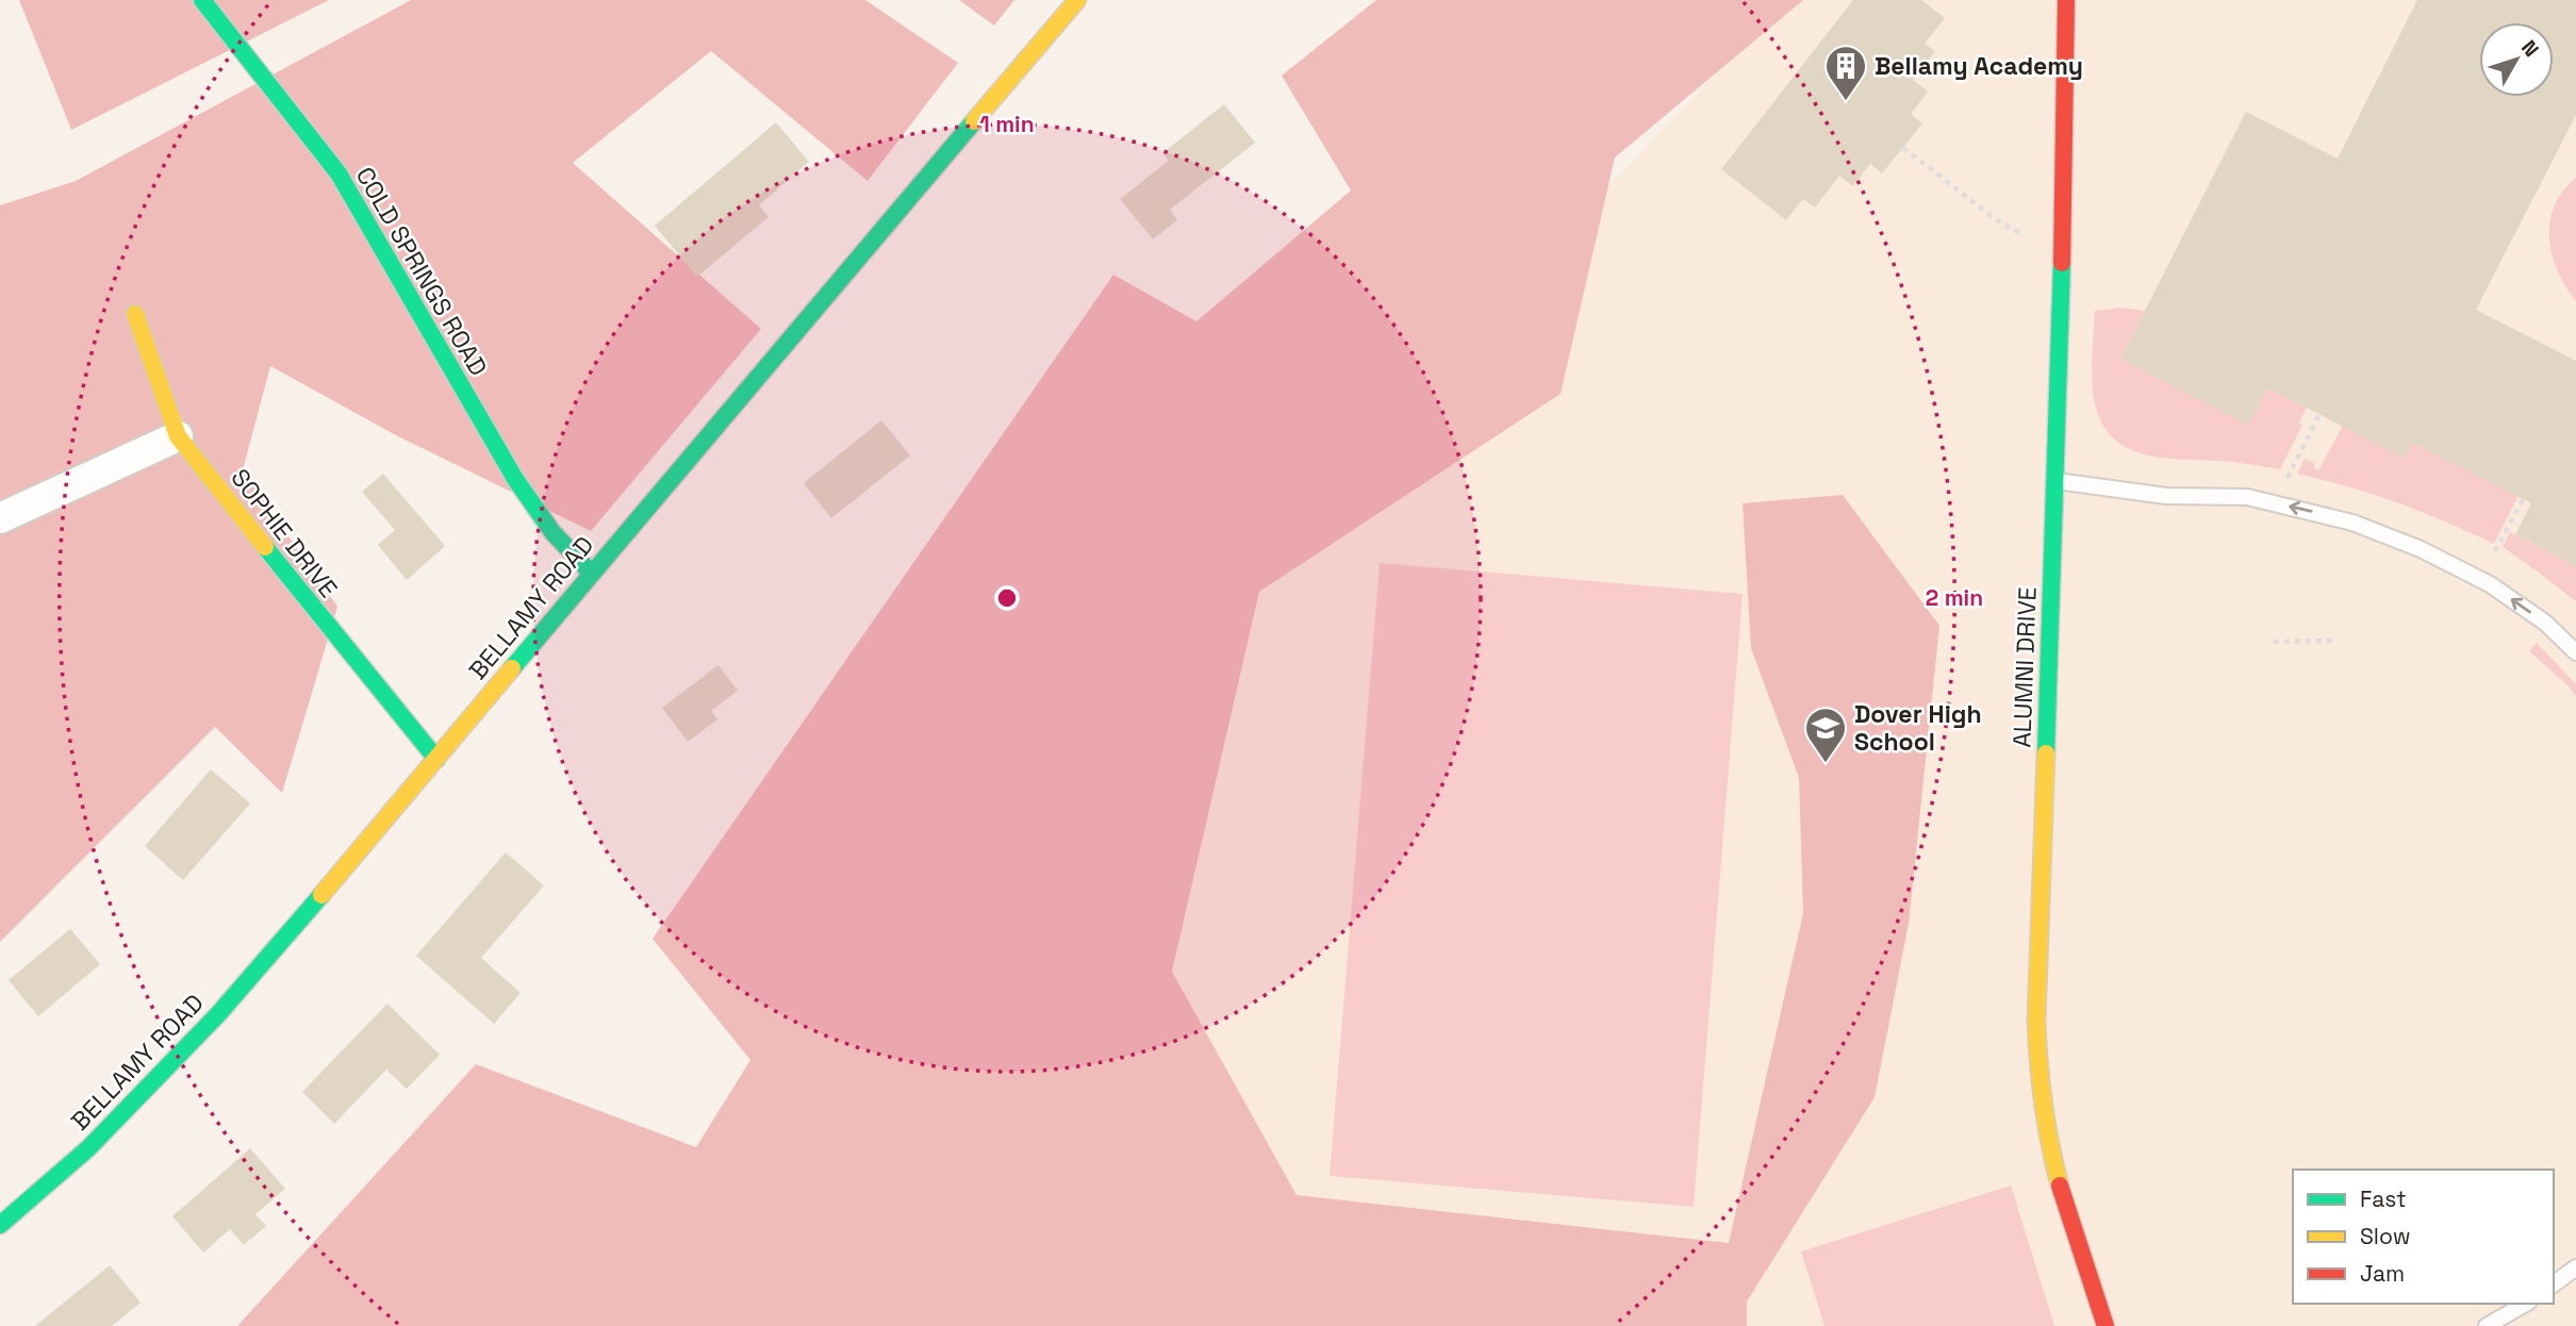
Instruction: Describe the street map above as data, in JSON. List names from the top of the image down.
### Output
{
  "streets": {
    "street": [
      "COLD SPRINGS ROAD",
      "SOPHIE DRIVE",
      "BELLAMY ROAD",
      "ALUMNI DRIVE"
    ]
  },
  "crossings": [
    ["COLD SPRINGS ROAD", "BELLAMY ROAD"],
    ["SOPHIE DRIVE", "BELLAMY ROAD"]
  ],
  "places": {
    "building": ["Bellamy Academy"],
    "school or university": ["Dover High School"]
  },
  "legend": ["Fast", "Slow", "Jam"],
  "north": "top right",
  "rings": ["1 min", "2 min"]
}
